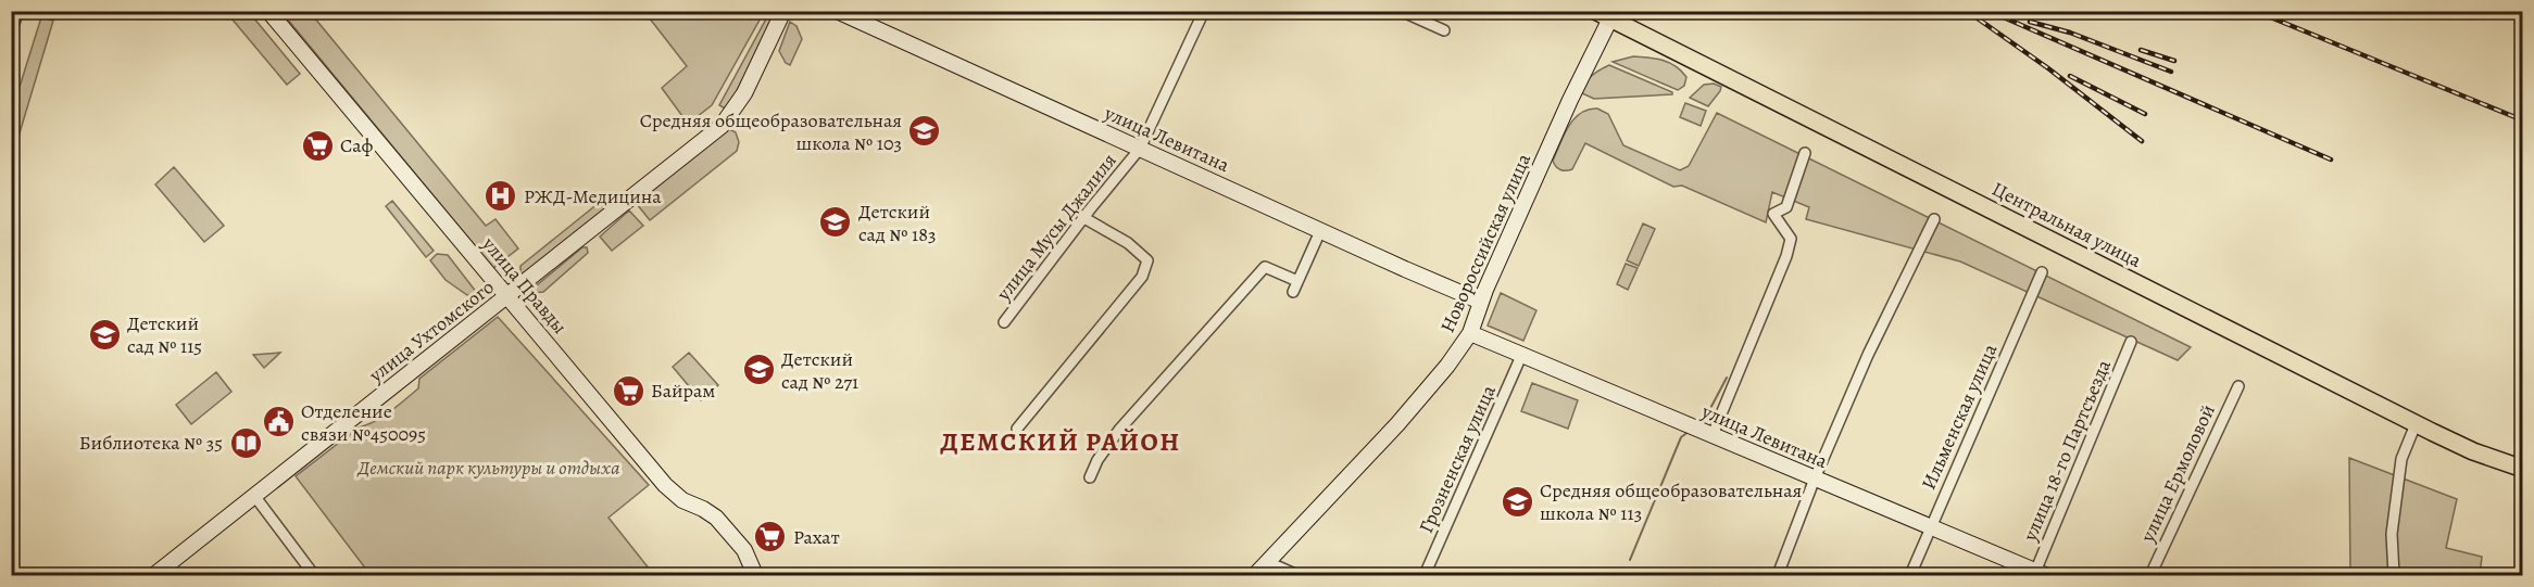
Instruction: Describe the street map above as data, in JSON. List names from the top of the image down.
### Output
{
  "streets": {
    "main road": ["Центральная улица"],
    "street": [
      "улица Левитана",
      "улица Мусы Джалиля",
      "Новороссийская улица",
      "улица Правды",
      "улица Ухтомского",
      "Ильменская улица",
      "улица 18-го Партсъезда",
      "Грозненская улица",
      "улица Ермоловой"
    ]
  },
  "crossings": [
    ["улица Левитана", "улица Мусы Джалиля"],
    ["улица Левитана", "Новороссийская улица"],
    ["улица Левитана", "Ильменская улица"],
    ["улица Левитана", "улица 18-го Партсъезда"],
    ["улица Левитана", "Грозненская улица"],
    ["Центральная улица", "Новороссийская улица"],
    ["улица Правды", "улица Ухтомского"]
  ],
  "districts": ["ДЕМСКИЙ РАЙОН"],
  "parks": ["Демский парк культуры и отдыха"],
  "places": {
    "school or university": [
      "Средняя общеобразовательная школа № 103",
      "Детский сад № 183",
      "Детский сад № 115",
      "Детский сад № 271",
      "Средняя общеобразовательная школа № 113"
    ],
    "supermarket": ["Саф", "Байрам", "Рахат"],
    "hospital": ["РЖД-Медицина"],
    "public building": ["Отделение связи №450095"],
    "library": ["Библиотека № 35"]
  }
}
